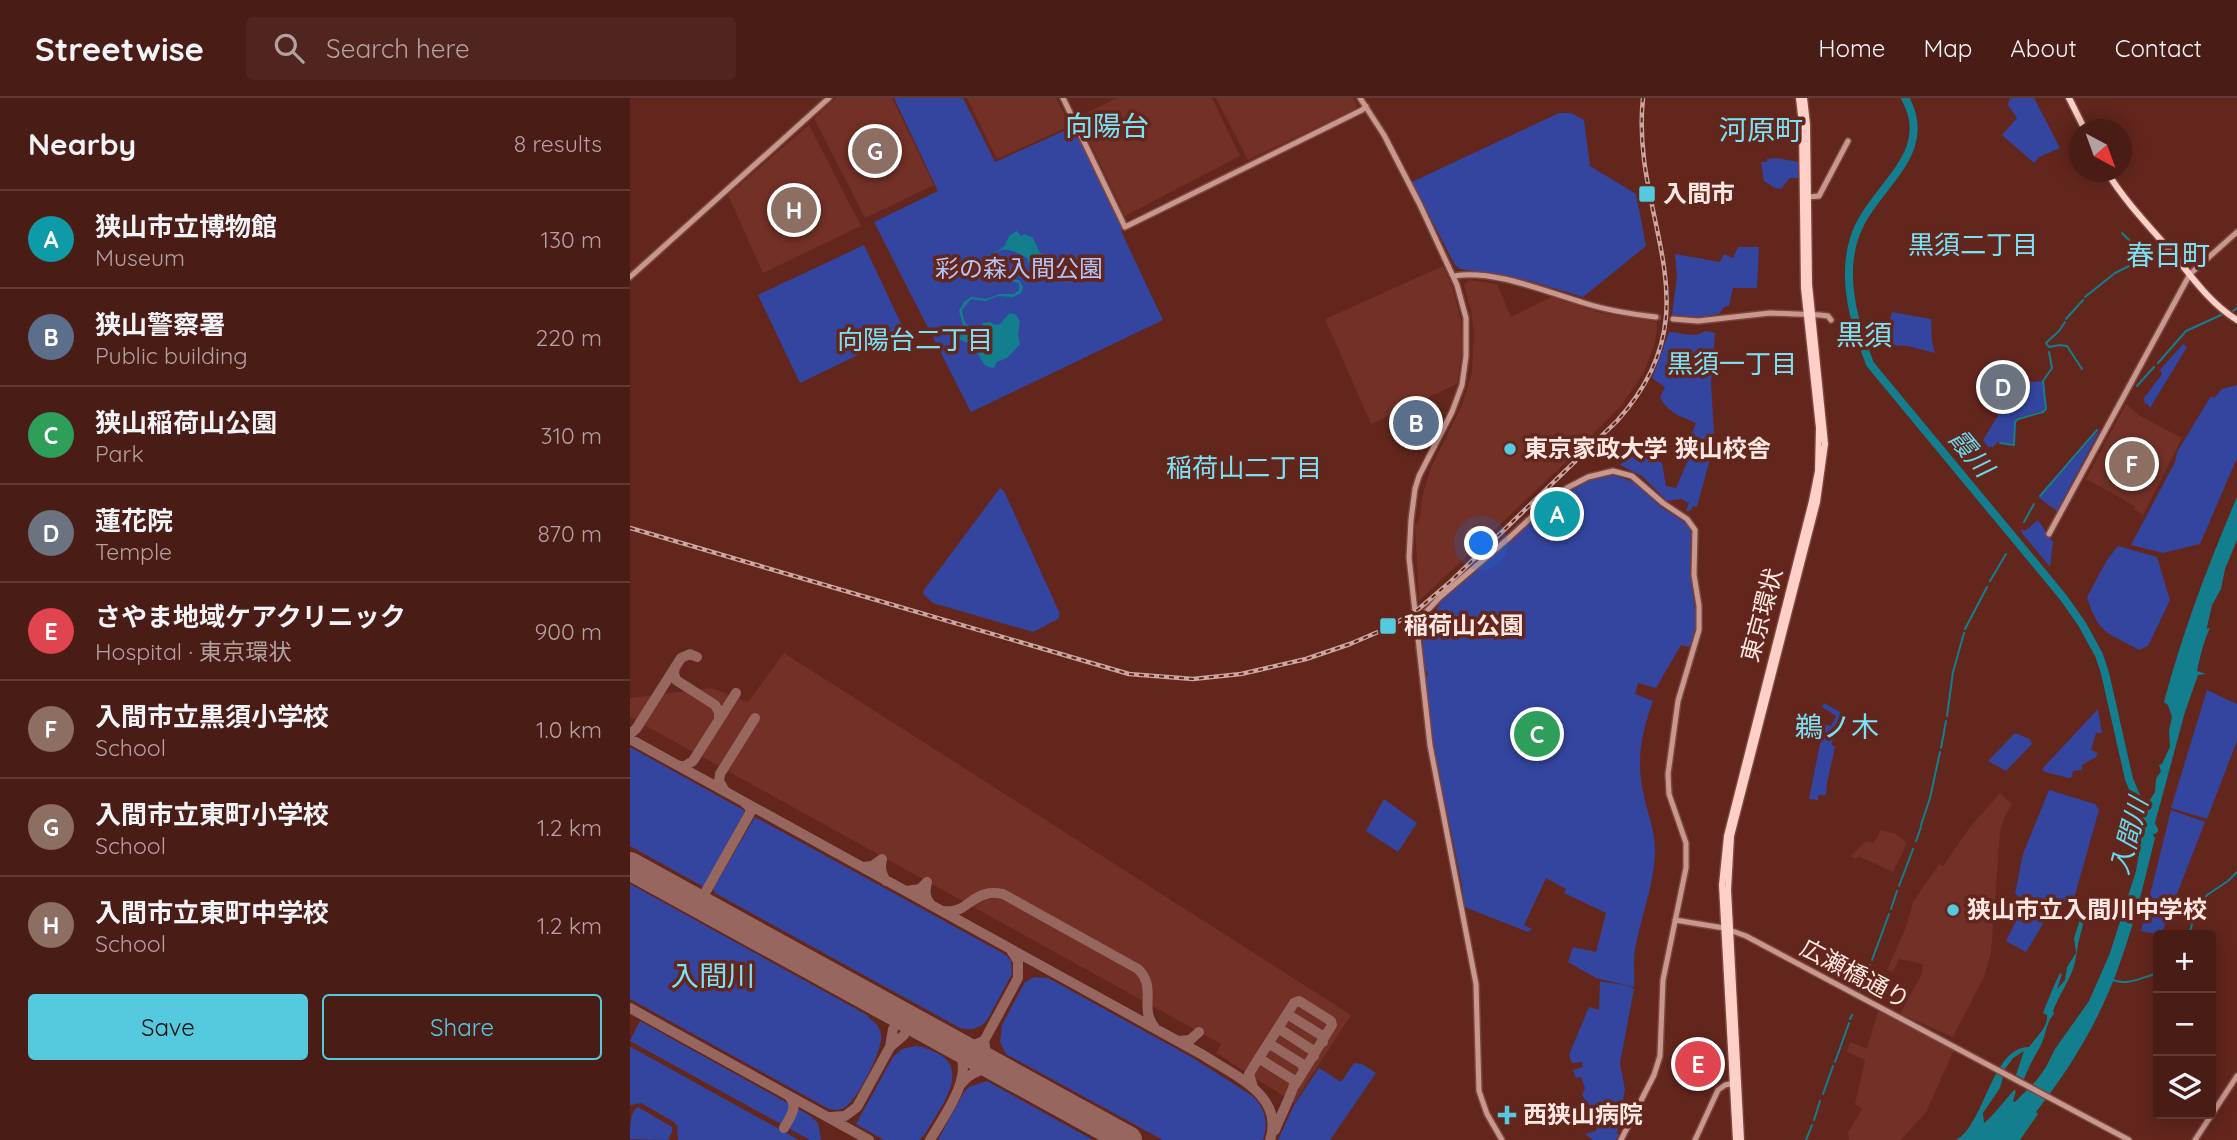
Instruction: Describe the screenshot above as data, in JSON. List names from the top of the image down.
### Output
{
  "streets": {
    "highway": ["東京環状"],
    "street": ["広瀬橋通り"]
  },
  "crossings": [
    ["東京環状", "広瀬橋通り"]
  ],
  "districts": [
    "向陽台",
    "河原町",
    "黒須二丁目",
    "春日町",
    "黒須",
    "向陽台二丁目",
    "黒須一丁目",
    "稲荷山二丁目",
    "鵜ノ木",
    "入間川"
  ],
  "water": ["霞川", "入間川"],
  "parks": ["彩の森入間公園"],
  "places": {
    "transit": ["入間市", "稲荷山公園"],
    "other": ["東京家政大学 狭山校舎", "狭山市立入間川中学校"],
    "health": ["西狭山病院"]
  },
  "north": "bottom right",
  "page": {
    "header": "Streetwise",
    "search": "Search here",
    "nav": [
      "Home",
      "Map",
      "About",
      "Contact"
    ],
    "heading": ["Nearby", "8 results"],
    "pins": [
      "G",
      "H",
      "D",
      "B",
      "F",
      "A",
      "C",
      "E"
    ],
    "list": [
      {
        "mark": "A",
        "name": "狭山市立博物館",
        "note": "Museum",
        "value": "130 m"
      },
      {
        "mark": "B",
        "name": "狭山警察署",
        "note": "Public building",
        "value": "220 m"
      },
      {
        "mark": "C",
        "name": "狭山稲荷山公園",
        "note": "Park",
        "value": "310 m"
      },
      {
        "mark": "D",
        "name": "蓮花院",
        "note": "Temple",
        "value": "870 m"
      },
      {
        "mark": "E",
        "name": "さやま地域ケアクリニック",
        "note": "Hospital · 東京環状",
        "value": "900 m"
      },
      {
        "mark": "F",
        "name": "入間市立黒須小学校",
        "note": "School",
        "value": "1.0 km"
      },
      {
        "mark": "G",
        "name": "入間市立東町小学校",
        "note": "School",
        "value": "1.2 km"
      },
      {
        "mark": "H",
        "name": "入間市立東町中学校",
        "note": "School",
        "value": "1.2 km"
      }
    ],
    "map_buttons": ["+", "−"],
    "buttons": ["Save", "Share"]
  }
}
